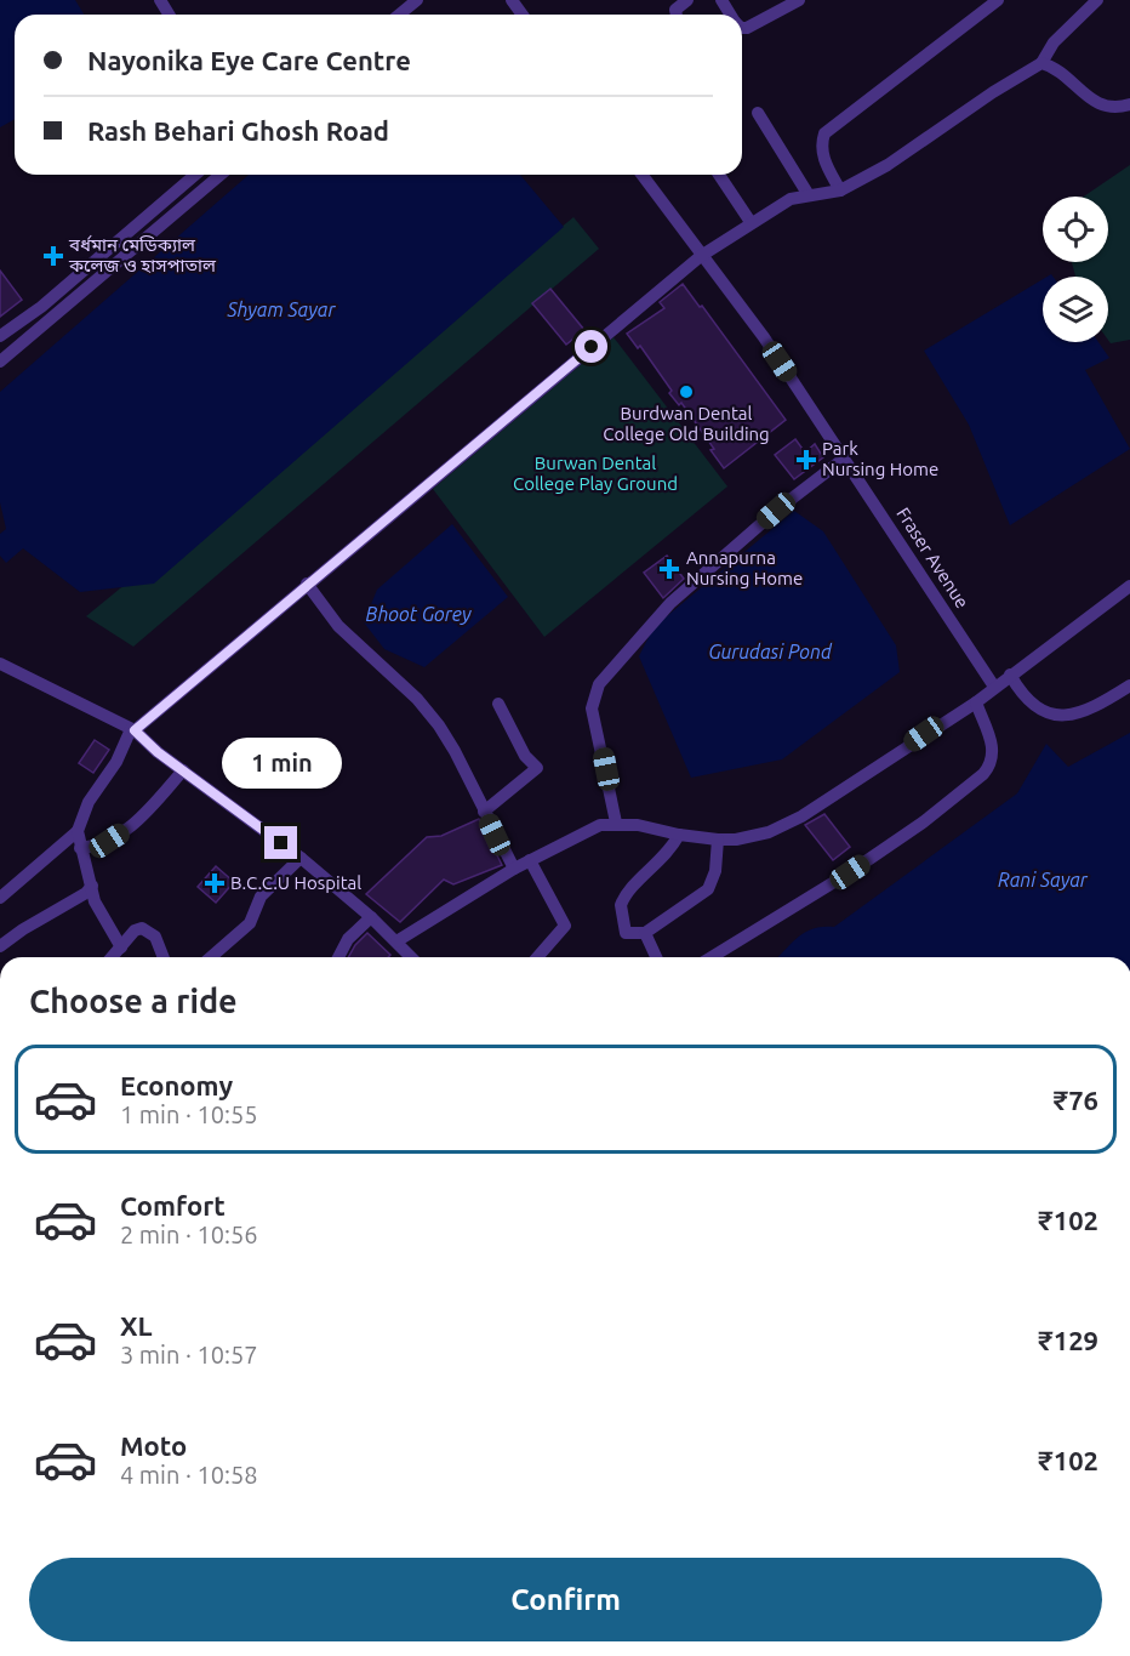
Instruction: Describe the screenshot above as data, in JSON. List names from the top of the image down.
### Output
{
  "streets": {
    "street": ["Fraser Avenue"]
  },
  "water": [
    "Shyam Sayar",
    "Bhoot Gorey",
    "Gurudasi Pond",
    "Rani Sayar"
  ],
  "parks": ["Burwan Dental College Play Ground"],
  "places": {
    "health": [
      "বর্ধমান মেডিক্যাল কলেজ ও হাসপাতাল",
      "Park Nursing Home",
      "Annapurna Nursing Home",
      "B.C.C.U Hospital"
    ],
    "other": ["Burdwan Dental College Old Building"]
  },
  "page": {
    "banner": ["Nayonika Eye Care Centre", "Rash Behari Ghosh Road"],
    "bubble": "1 min",
    "heading": "Choose a ride",
    "list": [
      {
        "name": "Economy",
        "note": "1 min · 10:55",
        "value": "₹76"
      },
      {
        "name": "Comfort",
        "note": "2 min · 10:56",
        "value": "₹102"
      },
      {
        "name": "XL",
        "note": "3 min · 10:57",
        "value": "₹129"
      },
      {
        "name": "Moto",
        "note": "4 min · 10:58",
        "value": "₹102"
      }
    ],
    "buttons": "Confirm"
  }
}
